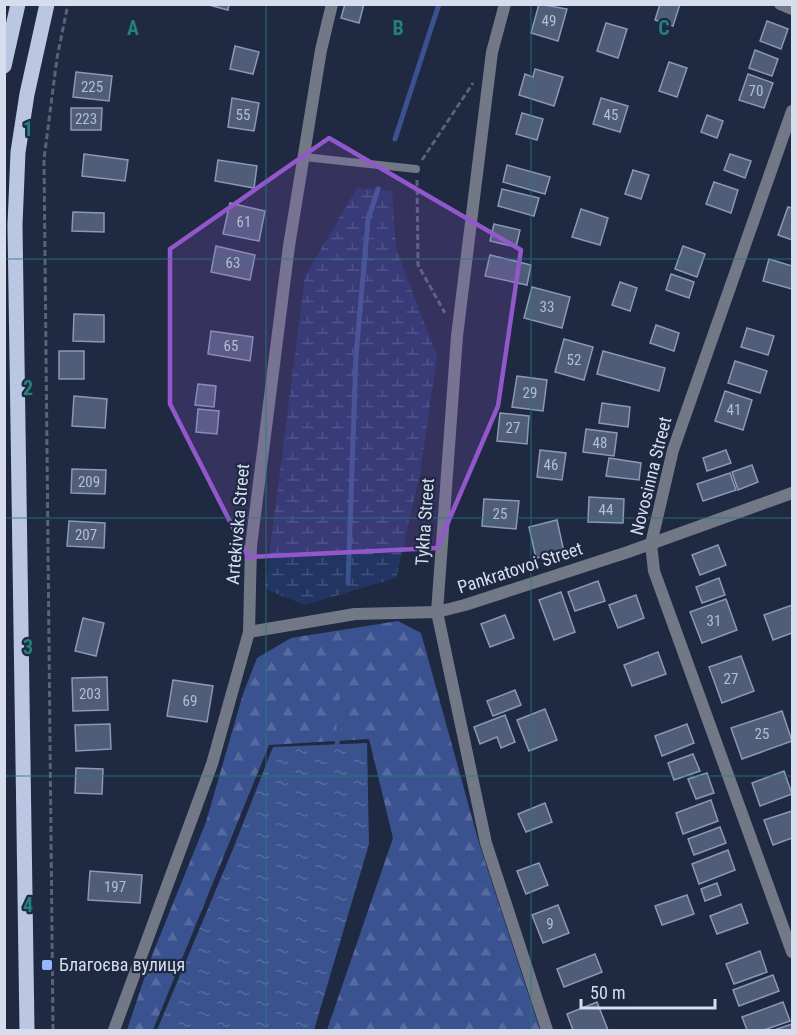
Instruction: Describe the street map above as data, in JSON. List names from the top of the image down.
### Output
{
  "streets": {
    "street": [
      "Novosinna Street",
      "Tykha Street",
      "Artekivska Street",
      "Pankratovoi Street"
    ]
  },
  "crossings": [
    ["Novosinna Street", "Pankratovoi Street"],
    ["Tykha Street", "Pankratovoi Street"],
    ["Artekivska Street", "Pankratovoi Street"]
  ],
  "places": {
    "transit": ["Благоєва вулиця"]
  },
  "house_numbers": [
    "49",
    "225",
    "70",
    "55",
    "45",
    "223",
    "61",
    "63",
    "33",
    "65",
    "52",
    "29",
    "41",
    "27",
    "48",
    "46",
    "209",
    "44",
    "25",
    "207",
    "31",
    "27",
    "203",
    "69",
    "25",
    "197",
    "9"
  ],
  "scale_bar": "50 m",
  "grid": {
    "columns": ["A", "B", "C"],
    "rows": [
      "1",
      "2",
      "3",
      "4"
    ]
  }
}
